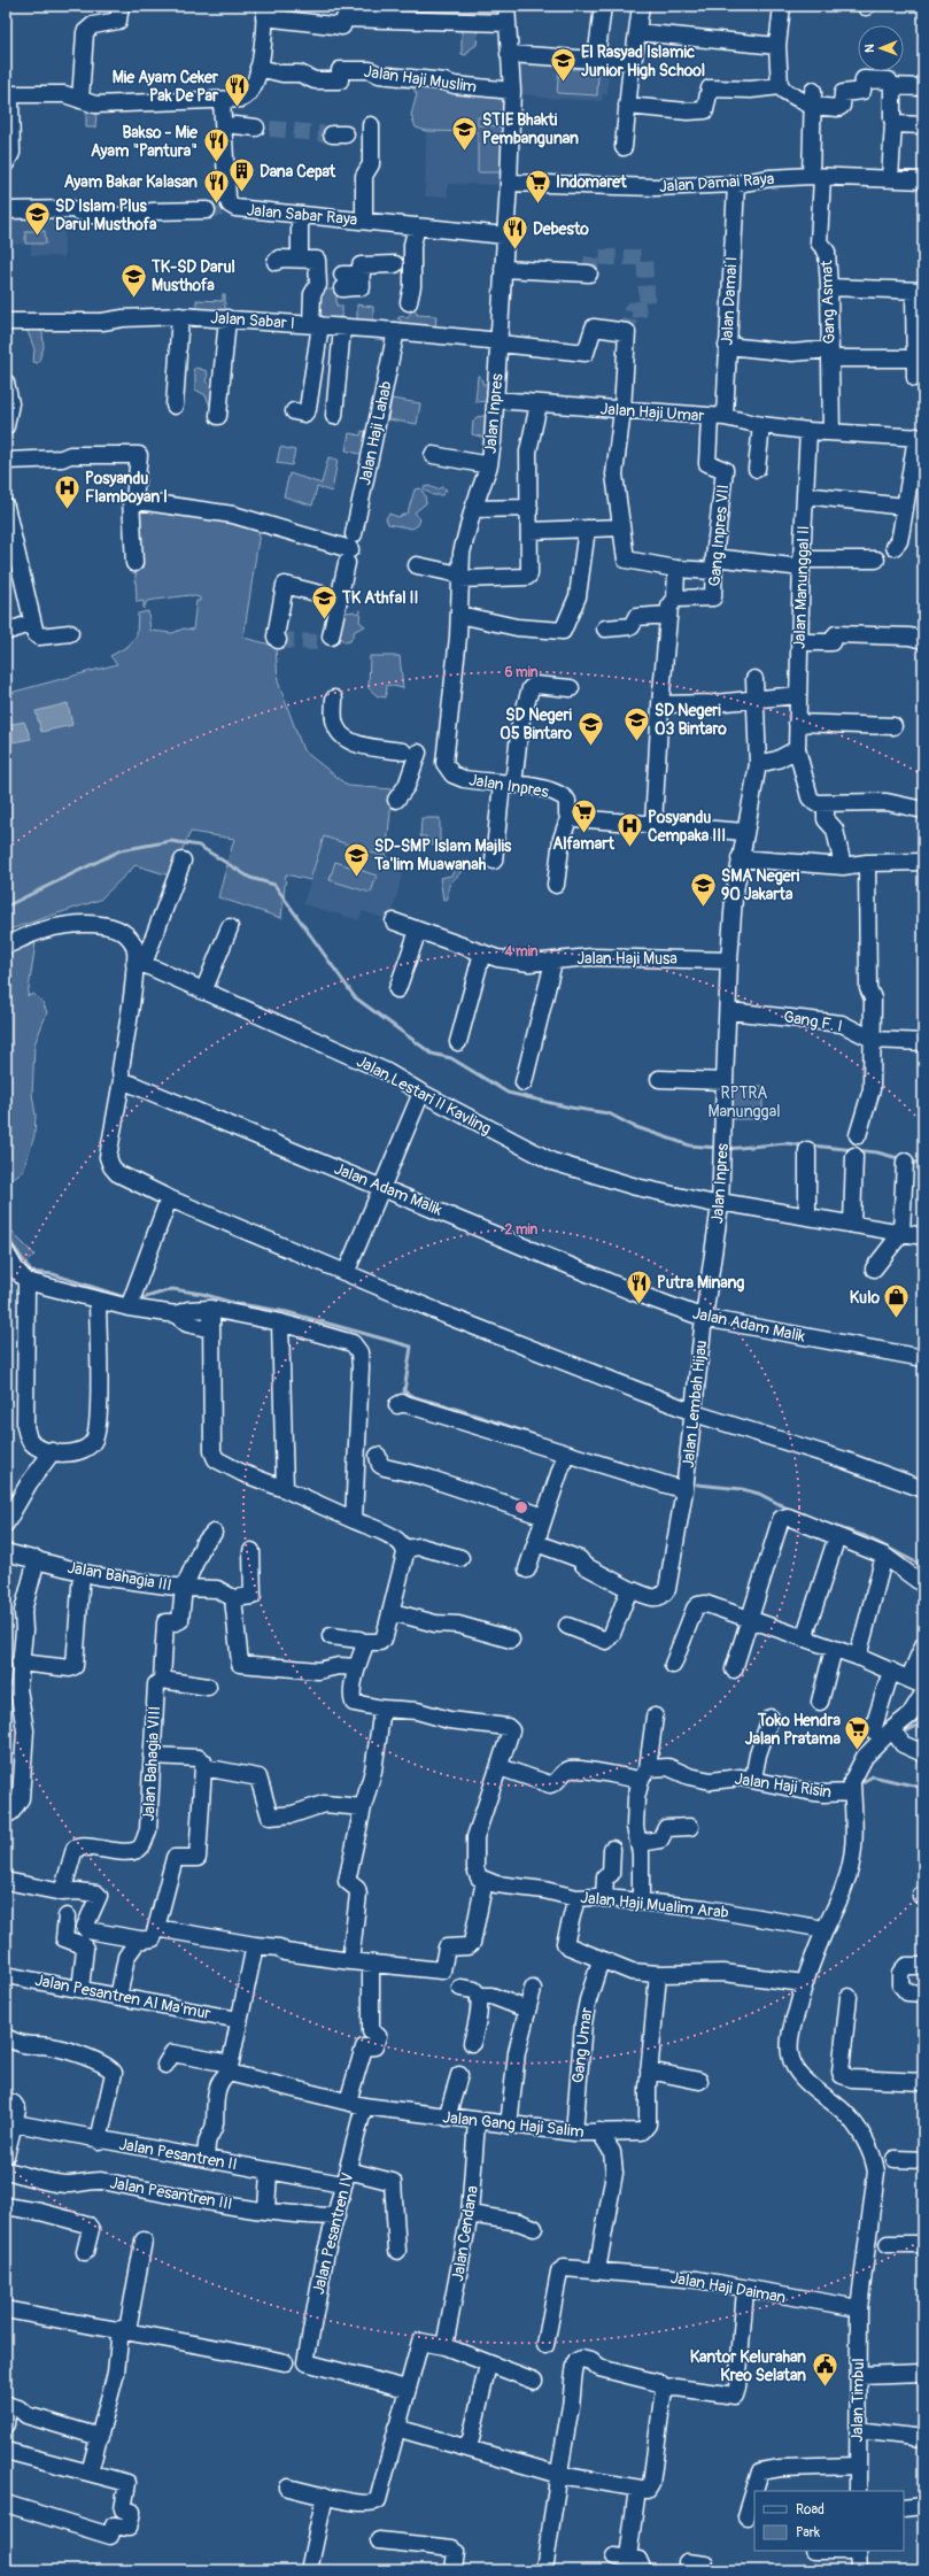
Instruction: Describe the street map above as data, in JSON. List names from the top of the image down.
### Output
{
  "streets": {
    "street": [
      "Jalan Haji Muslim",
      "Jalan Damai Raya",
      "Jalan Sabar Raya",
      "Jalan Damai I",
      "Gang Asmat",
      "Jalan Sabar I",
      "Jalan Haji Umar",
      "Jalan Inpres",
      "Jalan Haji Lahab",
      "Gang Inpres VII",
      "Jalan Manunggal II",
      "Jalan Haji Musa",
      "Gang F. I",
      "Jalan Lestari II Kavling",
      "Jalan Adam Malik",
      "Jalan Lembah Hijau",
      "Jalan Bahagia III",
      "Jalan Bahagia VIII",
      "Jalan Haji Risin",
      "Jalan Haji Mualim Arab",
      "Jalan Pesantren Al Ma'mur",
      "Gang Umar",
      "Jalan Gang Haji Salim",
      "Jalan Pesantren II",
      "Jalan Pesantren III",
      "Jalan Pesantren IV",
      "Jalan Cendana",
      "Jalan Haji Daiman",
      "Jalan Timbul"
    ]
  },
  "crossings": [
    ["Jalan Haji Muslim", "Jalan Inpres"],
    ["Jalan Damai Raya", "Jalan Damai I"],
    ["Jalan Damai Raya", "Gang Asmat"],
    ["Jalan Damai Raya", "Jalan Inpres"],
    ["Jalan Sabar Raya", "Jalan Inpres"],
    ["Jalan Damai I", "Jalan Haji Umar"],
    ["Jalan Damai I", "Gang Inpres VII"],
    ["Jalan Sabar I", "Jalan Haji Umar"],
    ["Jalan Sabar I", "Jalan Inpres"],
    ["Jalan Sabar I", "Jalan Haji Lahab"],
    ["Jalan Haji Umar", "Jalan Inpres"],
    ["Jalan Haji Umar", "Jalan Manunggal II"],
    ["Jalan Inpres", "Jalan Haji Musa"],
    ["Jalan Inpres", "Gang F. I"],
    ["Jalan Inpres", "Jalan Lestari II Kavling"],
    ["Jalan Inpres", "Jalan Adam Malik"],
    ["Jalan Inpres", "Jalan Lembah Hijau"],
    ["Jalan Adam Malik", "Jalan Lembah Hijau"],
    ["Jalan Bahagia III", "Jalan Bahagia VIII"],
    ["Jalan Haji Risin", "Jalan Timbul"],
    ["Jalan Haji Mualim Arab", "Jalan Timbul"],
    ["Gang Umar", "Jalan Gang Haji Salim"],
    ["Jalan Gang Haji Salim", "Jalan Pesantren IV"],
    ["Jalan Gang Haji Salim", "Jalan Cendana"],
    ["Jalan Pesantren II", "Jalan Pesantren IV"],
    ["Jalan Pesantren III", "Jalan Pesantren IV"],
    ["Jalan Haji Daiman", "Jalan Timbul"]
  ],
  "parks": ["RPTRA Manunggal"],
  "places": {
    "school or university": [
      "El Rasyad Islamic Junior High School",
      "STIE Bhakti Pembangunan",
      "SD Islam Plus Darul Musthofa",
      "TK-SD Darul Musthofa",
      "TK Athfal II",
      "SD Negeri 03 Bintaro",
      "SD Negeri 05 Bintaro",
      "SD-SMP Islam Majlis Ta'lim Muawanah",
      "SMA Negeri 90 Jakarta"
    ],
    "restaurant": [
      "Mie Ayam Ceker Pak De Par",
      "Bakso - Mie Ayam \"Pantura\"",
      "Ayam Bakar Kalasan",
      "Debesto",
      "Putra Minang"
    ],
    "building": ["Dana Cepat"],
    "supermarket": ["Indomaret", "Alfamart", "Toko Hendra Jalan Pratama"],
    "hospital": ["Posyandu Flamboyan I", "Posyandu Cempaka III"],
    "shop": ["Kulo"],
    "public building": ["Kantor Kelurahan Kreo Selatan"]
  },
  "legend": ["Road", "Park"],
  "north": "left",
  "rings": ["6 min", "4 min", "2 min"]
}
